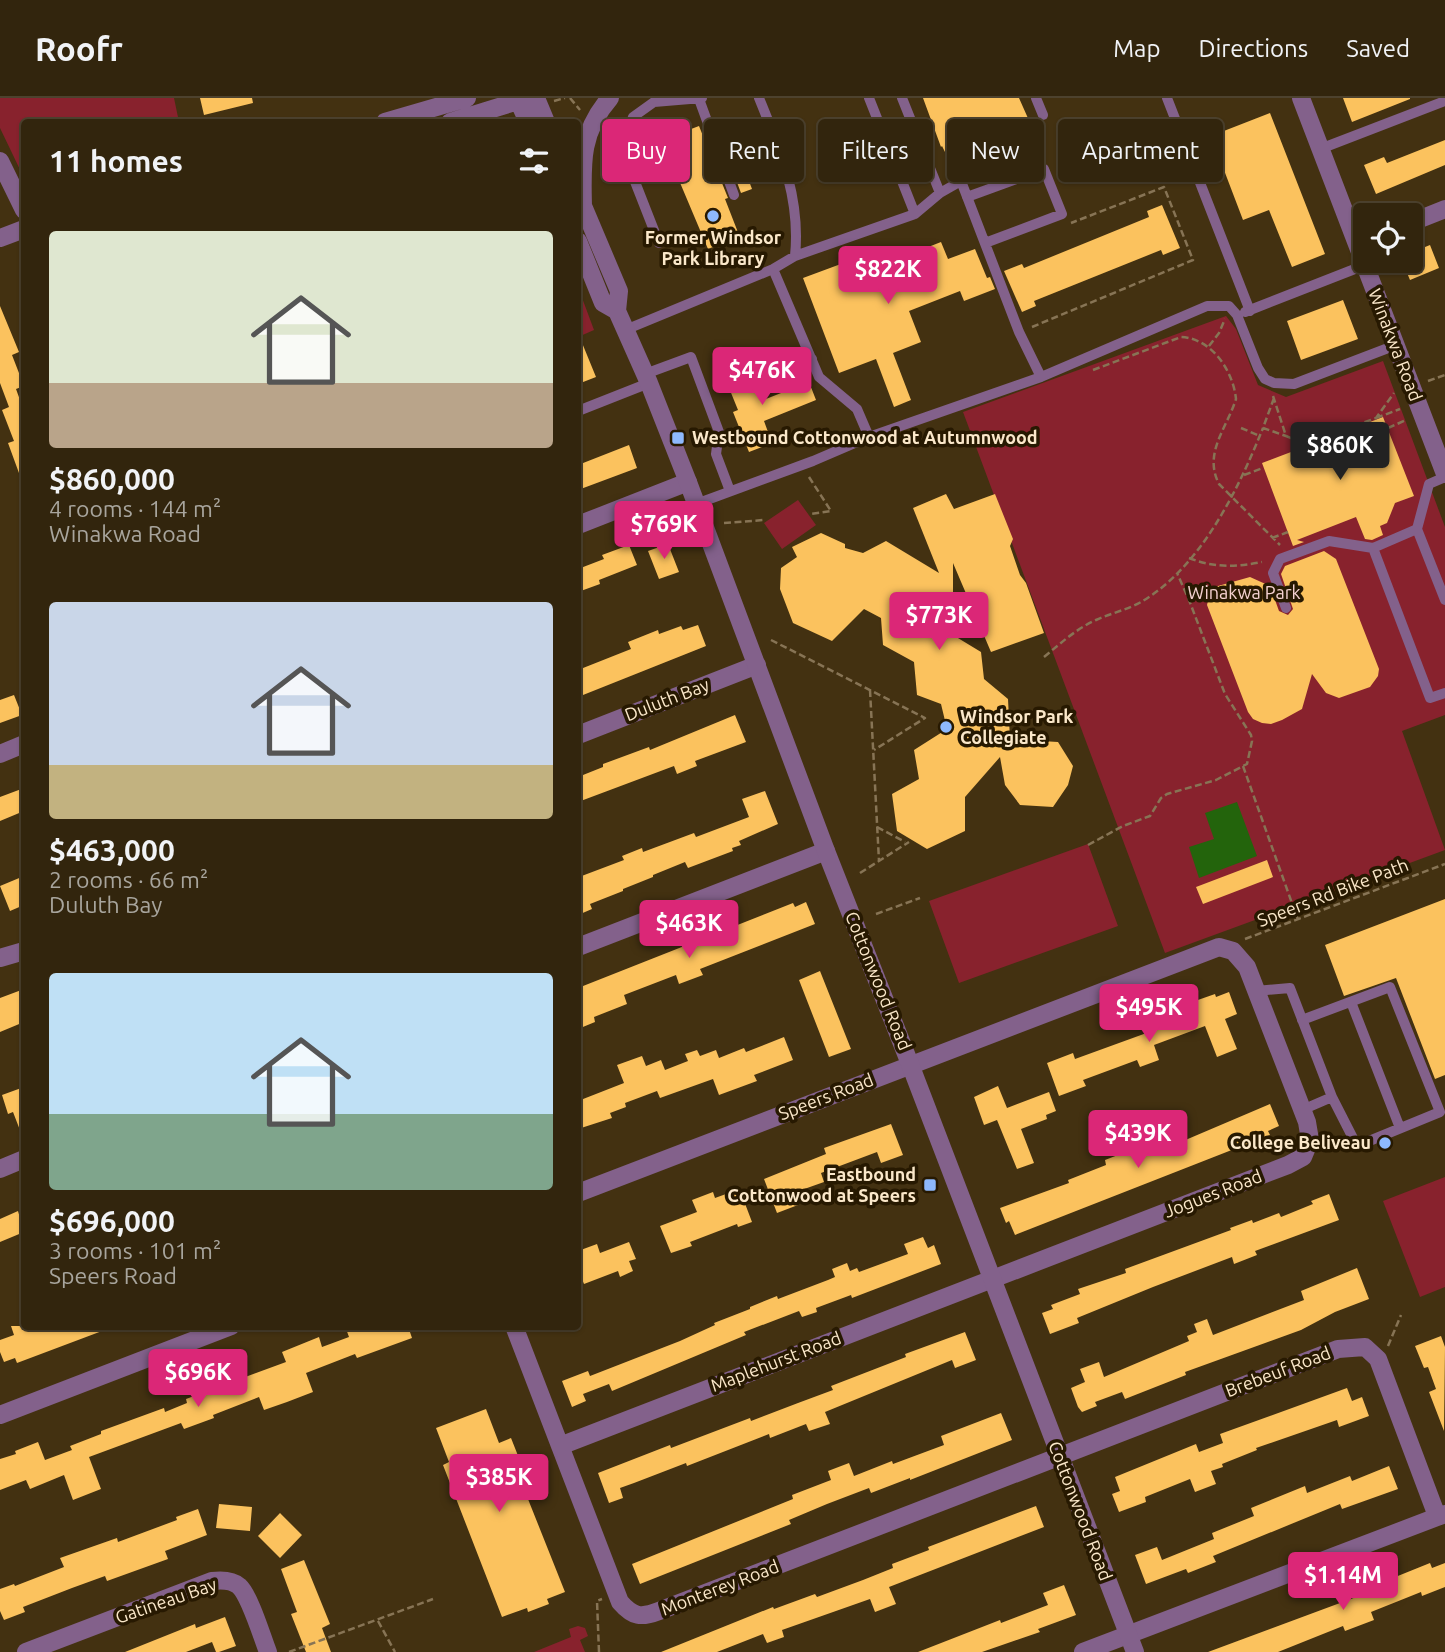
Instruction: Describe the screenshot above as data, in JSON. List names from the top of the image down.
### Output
{
  "streets": {
    "street": [
      "Winakwa Road",
      "Duluth Bay",
      "Cottonwood Road",
      "Speers Road",
      "Jogues Road",
      "Maplehurst Road",
      "Brebeuf Road",
      "Monterey Road",
      "Gatineau Bay"
    ],
    "path": ["Speers Rd Bike Path"]
  },
  "crossings": [
    ["Duluth Bay", "Cottonwood Road"],
    ["Speers Rd Bike Path", "Speers Road"],
    ["Speers Rd Bike Path", "Jogues Road"],
    ["Cottonwood Road", "Speers Road"],
    ["Cottonwood Road", "Jogues Road"],
    ["Cottonwood Road", "Maplehurst Road"],
    ["Cottonwood Road", "Brebeuf Road"],
    ["Cottonwood Road", "Monterey Road"],
    ["Speers Road", "Jogues Road"],
    ["Jogues Road", "Maplehurst Road"],
    ["Maplehurst Road", "Monterey Road"],
    ["Brebeuf Road", "Monterey Road"]
  ],
  "parks": ["Winakwa Park"],
  "places": {
    "other": ["Former Windsor Park Library", "Windsor Park Collegiate", "College Beliveau"],
    "transit": ["Westbound Cottonwood at Autumnwood", "Eastbound Cottonwood at Speers"]
  },
  "page": {
    "header": "Roofr",
    "nav": ["Map", "Directions", "Saved"],
    "chip": [
      "Buy",
      "Rent",
      "Filters",
      "New",
      "Apartment"
    ],
    "heading": "11 homes",
    "list": [
      {
        "name": "$860,000",
        "note": "4 rooms · 144 m² · Winakwa Road"
      },
      {
        "name": "$463,000",
        "note": "2 rooms · 66 m² · Duluth Bay"
      },
      {
        "name": "$696,000",
        "note": "3 rooms · 101 m² · Speers Road"
      }
    ],
    "price": [
      "$822K",
      "$476K",
      "$860K",
      "$769K",
      "$773K",
      "$463K",
      "$495K",
      "$439K",
      "$696K",
      "$385K",
      "$1.14M"
    ]
  }
}
